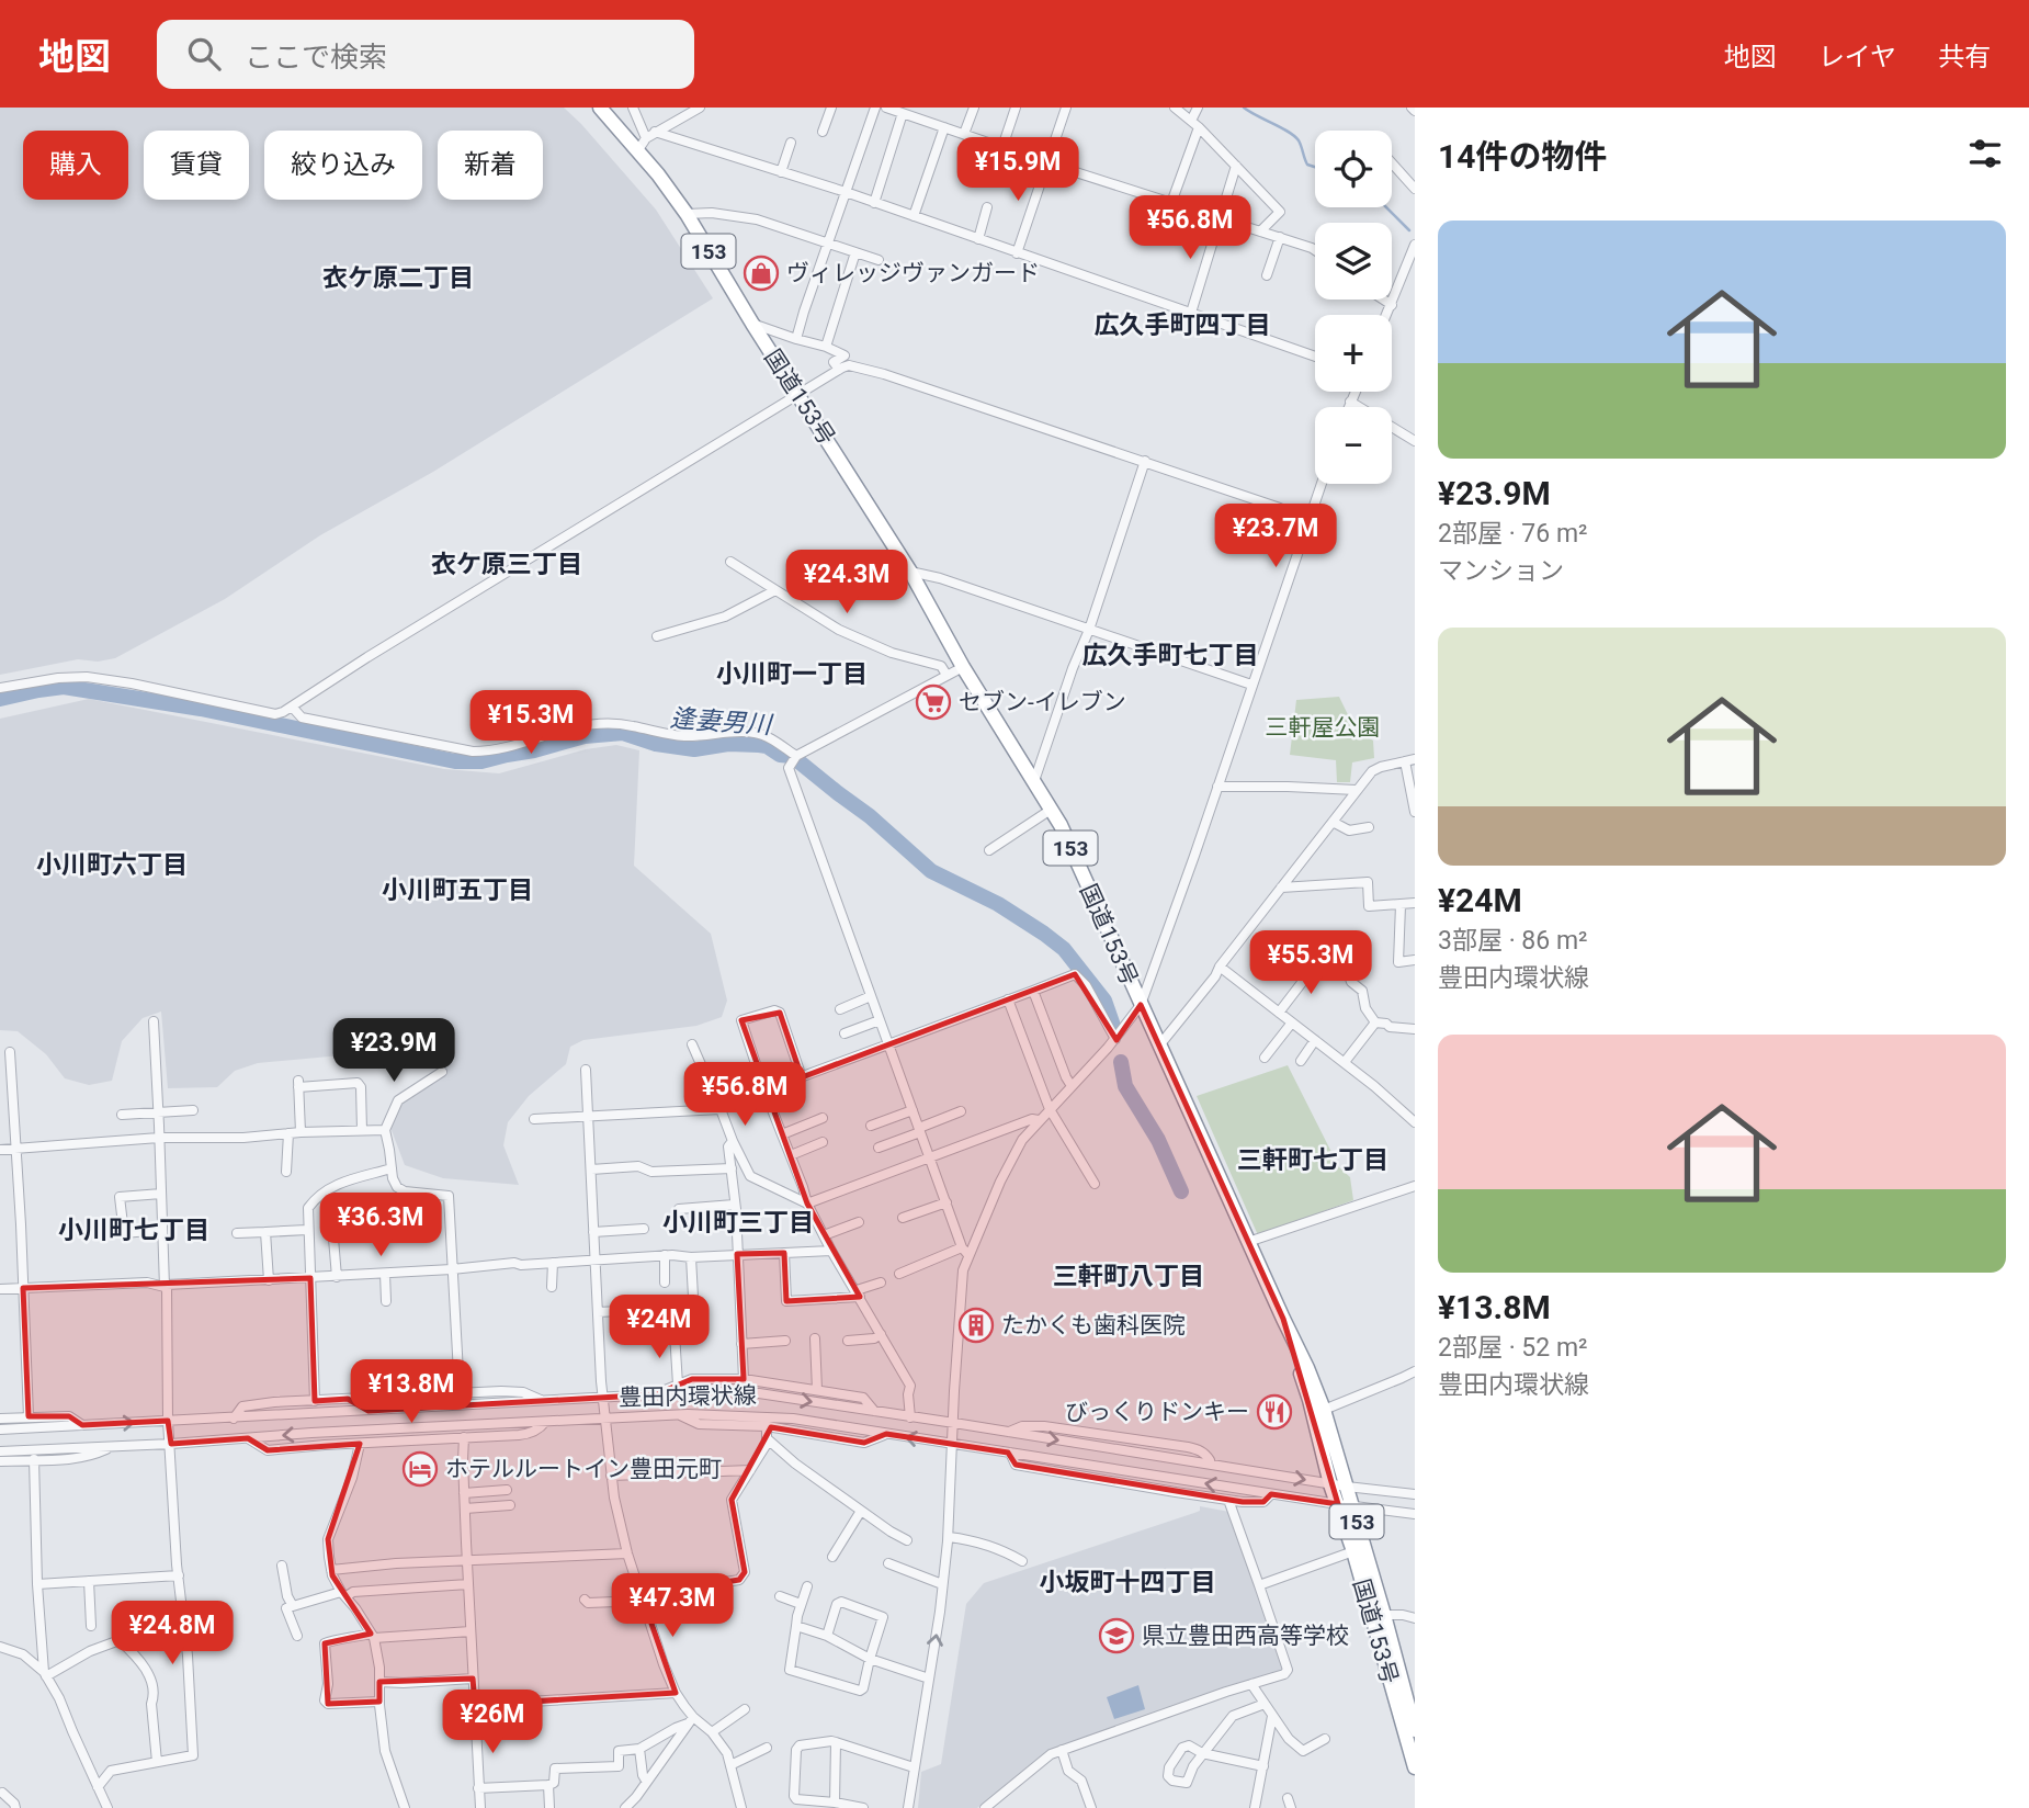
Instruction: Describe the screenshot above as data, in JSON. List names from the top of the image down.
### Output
{
  "streets": {
    "highway": ["153", "国道153号"],
    "street": ["豊田内環状線"]
  },
  "crossings": [
    ["国道153号", "豊田内環状線"]
  ],
  "districts": [
    "衣ケ原二丁目",
    "広久手町四丁目",
    "衣ケ原三丁目",
    "広久手町七丁目",
    "小川町一丁目",
    "小川町六丁目",
    "小川町五丁目",
    "三軒町七丁目",
    "小川町三丁目",
    "小川町七丁目",
    "三軒町八丁目",
    "小坂町十四丁目"
  ],
  "water": ["逢妻男川"],
  "parks": ["三軒屋公園"],
  "places": {
    "shop": ["ヴィレッジヴァンガード"],
    "supermarket": ["セブン-イレブン"],
    "building": ["たかくも歯科医院"],
    "restaurant": ["びっくりドンキー"],
    "hotel": ["ホテルルートイン豊田元町"],
    "school or university": ["県立豊田西高等学校"]
  },
  "page": {
    "header": "地図",
    "search": "ここで検索",
    "nav": ["地図", "レイヤ", "共有"],
    "heading": "14件の物件",
    "map_buttons": ["+", "−"],
    "chip": [
      "購入",
      "賃貸",
      "絞り込み",
      "新着"
    ],
    "price": [
      "¥15.9M",
      "¥56.8M",
      "¥23.7M",
      "¥24.3M",
      "¥15.3M",
      "¥55.3M",
      "¥23.9M",
      "¥56.8M",
      "¥36.3M",
      "¥24M",
      "¥13.8M",
      "¥47.3M",
      "¥24.8M",
      "¥26M"
    ],
    "list": [
      {
        "name": "¥23.9M",
        "note": "2部屋 · 76 m² · マンション"
      },
      {
        "name": "¥24M",
        "note": "3部屋 · 86 m² · 豊田内環状線"
      },
      {
        "name": "¥13.8M",
        "note": "2部屋 · 52 m² · 豊田内環状線"
      }
    ]
  }
}
